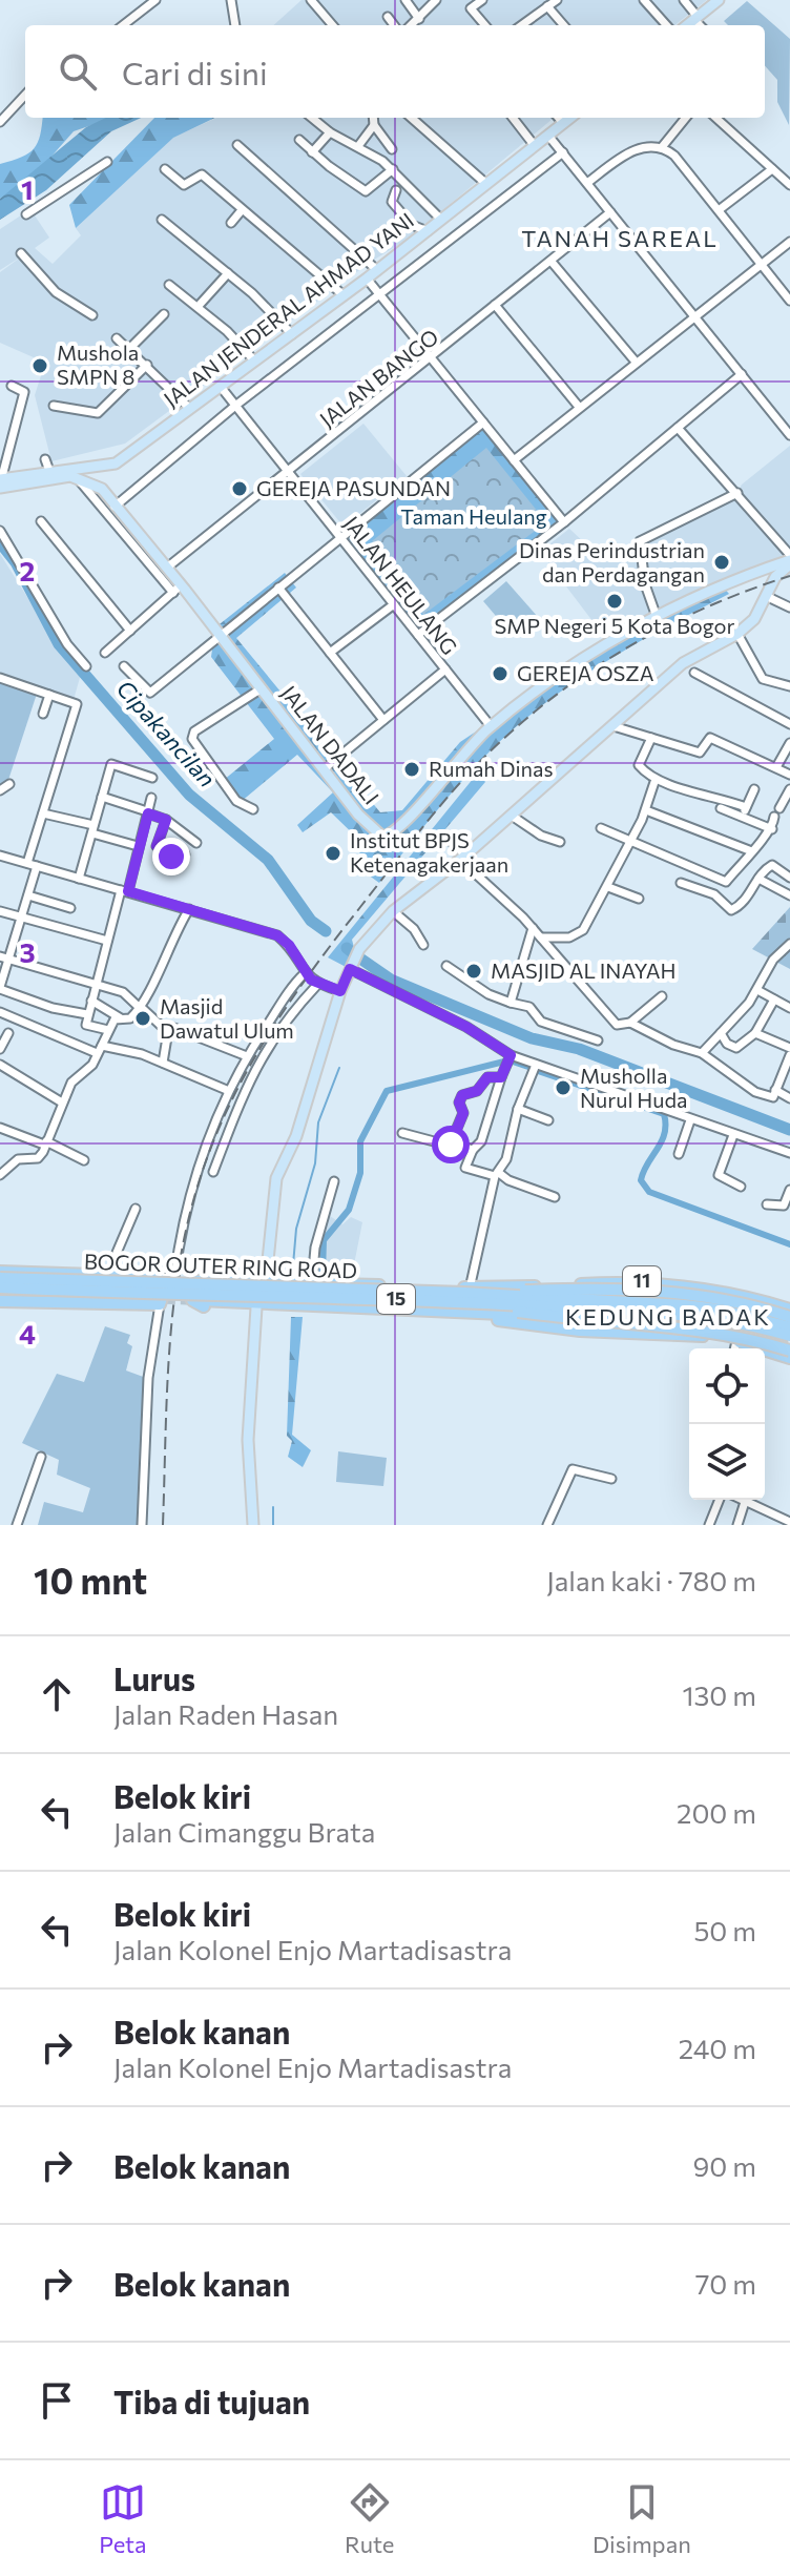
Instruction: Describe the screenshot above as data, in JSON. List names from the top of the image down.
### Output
{
  "streets": {
    "highway": ["BOGOR OUTER RING ROAD", "11", "15"],
    "main road": ["JALAN JENDERAL AHMAD YANI", "JALAN DADALI"],
    "street": ["JALAN BANGO", "JALAN HEULANG"]
  },
  "crossings": [
    ["JALAN JENDERAL AHMAD YANI", "JALAN HEULANG"],
    ["JALAN BANGO", "JALAN HEULANG"],
    ["JALAN BANGO", "JALAN DADALI"],
    ["JALAN HEULANG", "JALAN DADALI"],
    ["BOGOR OUTER RING ROAD", "11"]
  ],
  "districts": ["TANAH SAREAL", "KEDUNG BADAK"],
  "water": ["Cipakancilan"],
  "parks": ["Taman Heulang"],
  "places": [
    "Mushola SMPN 8",
    "GEREJA PASUNDAN",
    "Dinas Perindustrian dan Perdagangan",
    "SMP Negeri 5 Kota Bogor",
    "GEREJA OSZA",
    "Rumah Dinas",
    "Institut BPJS Ketenagakerjaan",
    "MASJID AL INAYAH",
    "Masjid Dawatul Ulum",
    "Musholla Nurul Huda"
  ],
  "page": {
    "search": "Cari di sini",
    "heading": ["10 mnt", "Jalan kaki · 780 m"],
    "list": [
      ["Lurus", "Jalan Raden Hasan", "130 m"],
      ["Belok kiri", "Jalan Cimanggu Brata", "200 m"],
      ["Belok kiri", "Jalan Kolonel Enjo Martadisastra", "50 m"],
      ["Belok kanan", "Jalan Kolonel Enjo Martadisastra", "240 m"],
      ["Belok kanan", "90 m"],
      ["Belok kanan", "70 m"],
      "Tiba di tujuan"
    ],
    "nav": ["Peta", "Rute", "Disimpan"]
  },
  "grid": {
    "rows": [
      "1",
      "2",
      "3",
      "4"
    ]
  }
}
